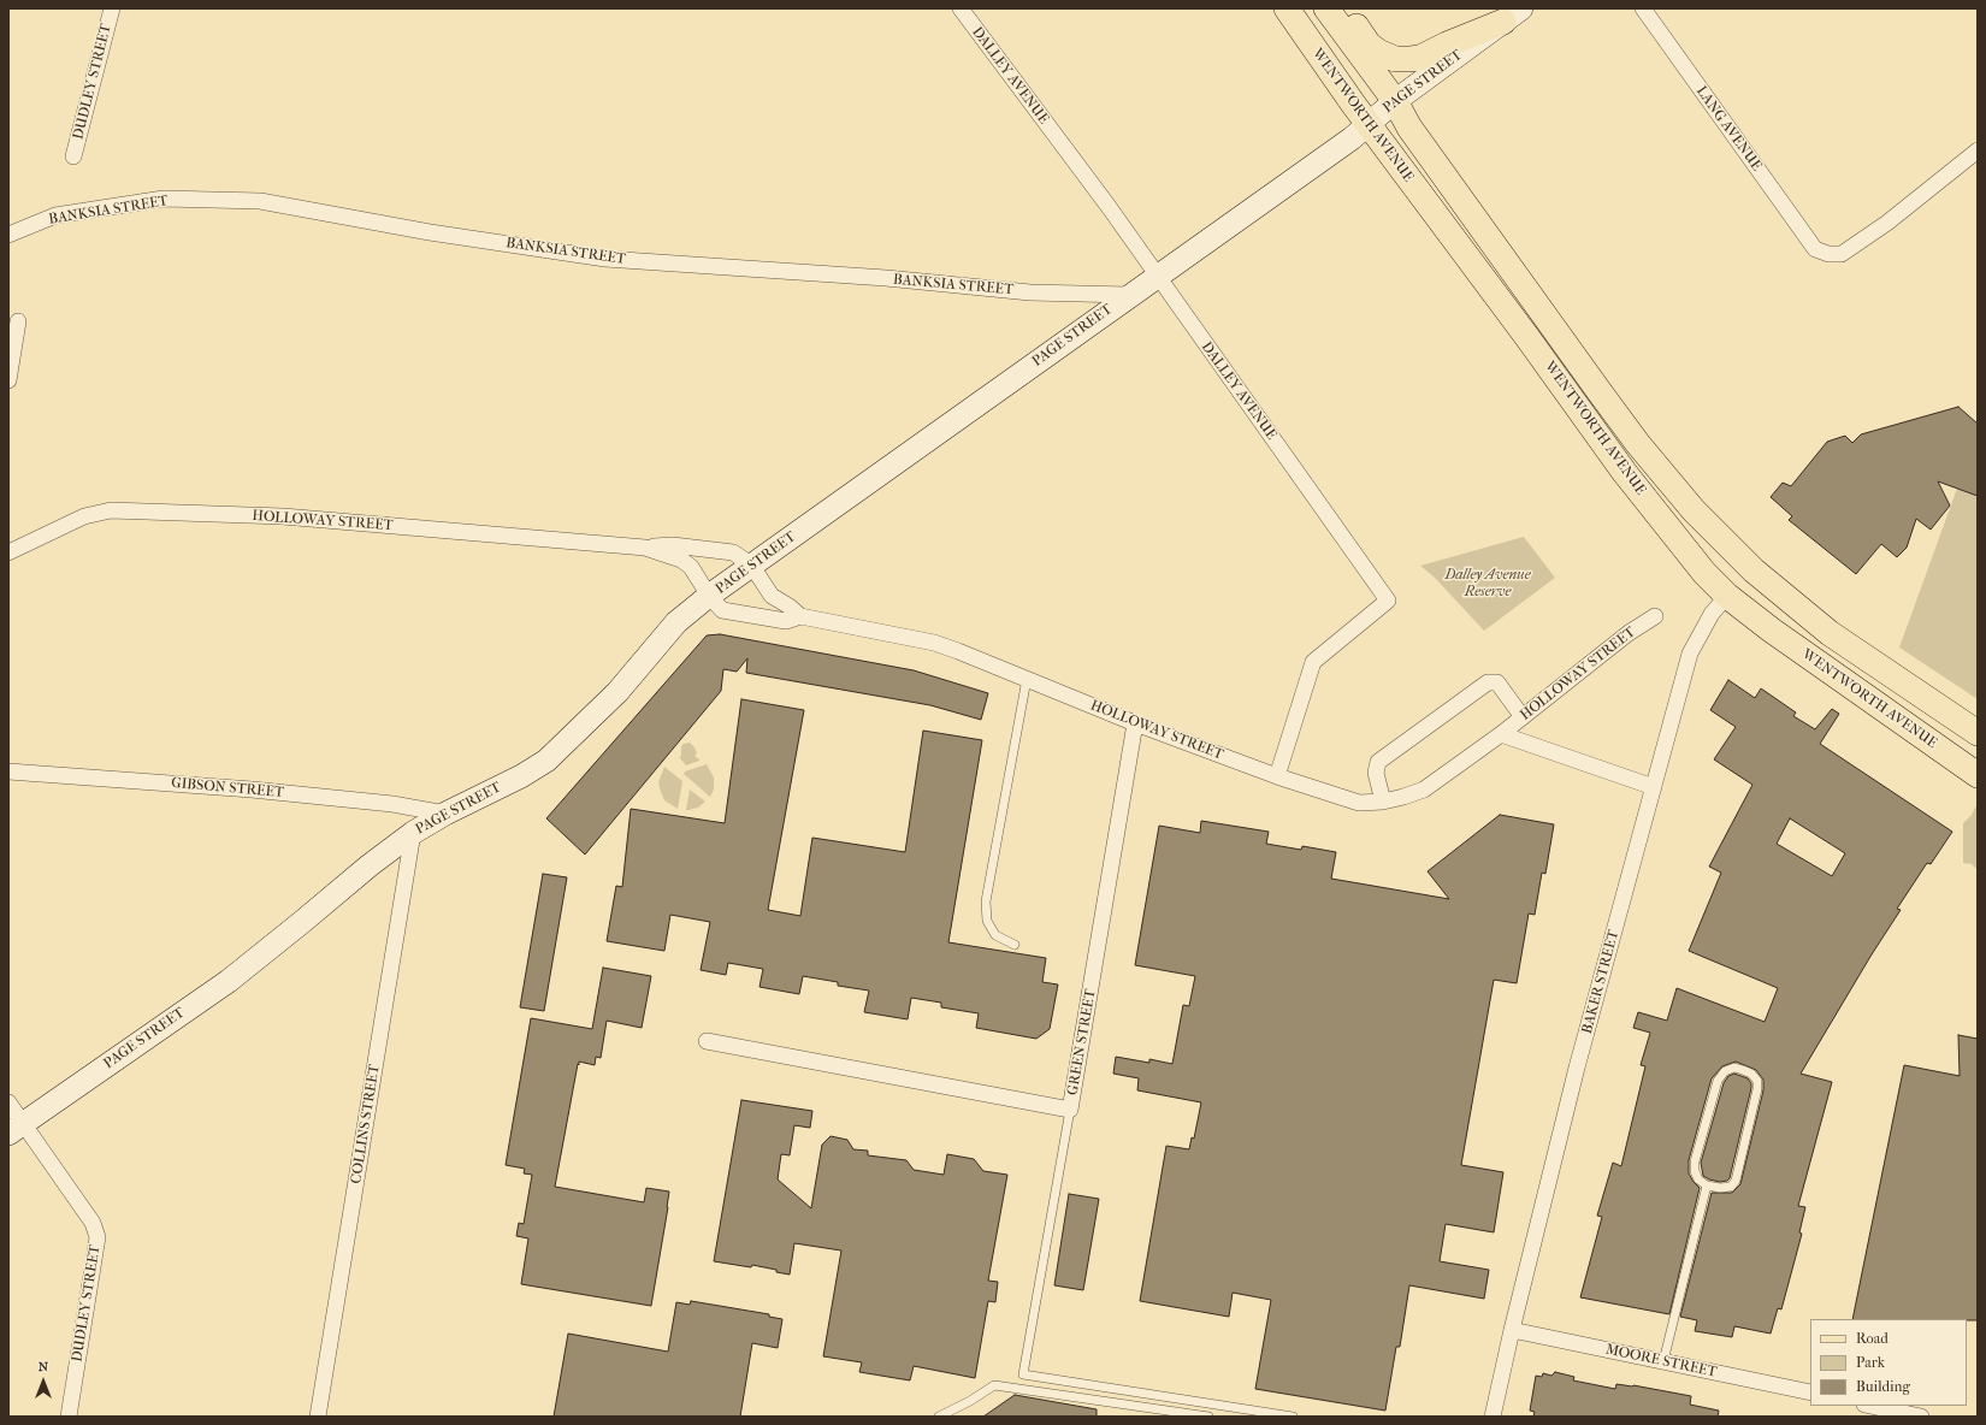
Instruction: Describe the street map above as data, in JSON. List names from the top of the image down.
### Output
{
  "streets": {
    "main road": ["PAGE STREET", "WENTWORTH AVENUE", "BAKER STREET"],
    "street": [
      "DALLEY AVENUE",
      "DUDLEY STREET",
      "LANG AVENUE",
      "BANKSIA STREET",
      "HOLLOWAY STREET",
      "GIBSON STREET",
      "GREEN STREET",
      "COLLINS STREET",
      "MOORE STREET"
    ]
  },
  "crossings": [
    ["DALLEY AVENUE", "PAGE STREET"],
    ["DALLEY AVENUE", "HOLLOWAY STREET"],
    ["DUDLEY STREET", "PAGE STREET"],
    ["PAGE STREET", "WENTWORTH AVENUE"],
    ["PAGE STREET", "BANKSIA STREET"],
    ["PAGE STREET", "HOLLOWAY STREET"],
    ["PAGE STREET", "GIBSON STREET"],
    ["PAGE STREET", "COLLINS STREET"],
    ["WENTWORTH AVENUE", "BAKER STREET"],
    ["HOLLOWAY STREET", "BAKER STREET"],
    ["HOLLOWAY STREET", "GREEN STREET"],
    ["BAKER STREET", "MOORE STREET"]
  ],
  "parks": ["Dalley Avenue Reserve"],
  "legend": ["Road", "Park", "Building"],
  "north": "top"
}
